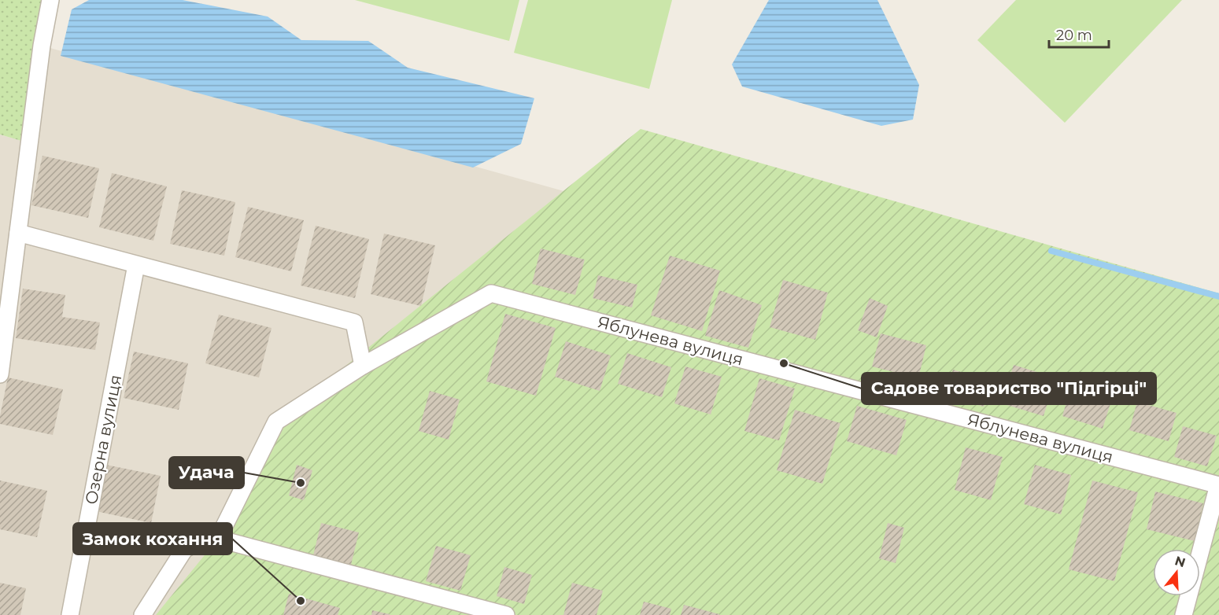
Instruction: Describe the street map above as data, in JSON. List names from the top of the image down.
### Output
{
  "streets": {
    "street": ["Яблунева вулиця", "Озерна вулиця"]
  },
  "places": ["Садове товариство \"Підгірці\"", "Удача", "Замок кохання"],
  "scale_bar": "20 m",
  "north": "top"
}
